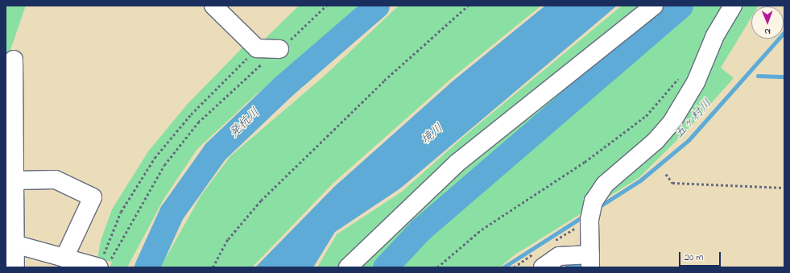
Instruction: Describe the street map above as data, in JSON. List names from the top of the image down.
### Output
{
  "water": ["五ヶ村川", "発杭川", "境川"],
  "scale_bar": "20 m",
  "north": "bottom"
}
